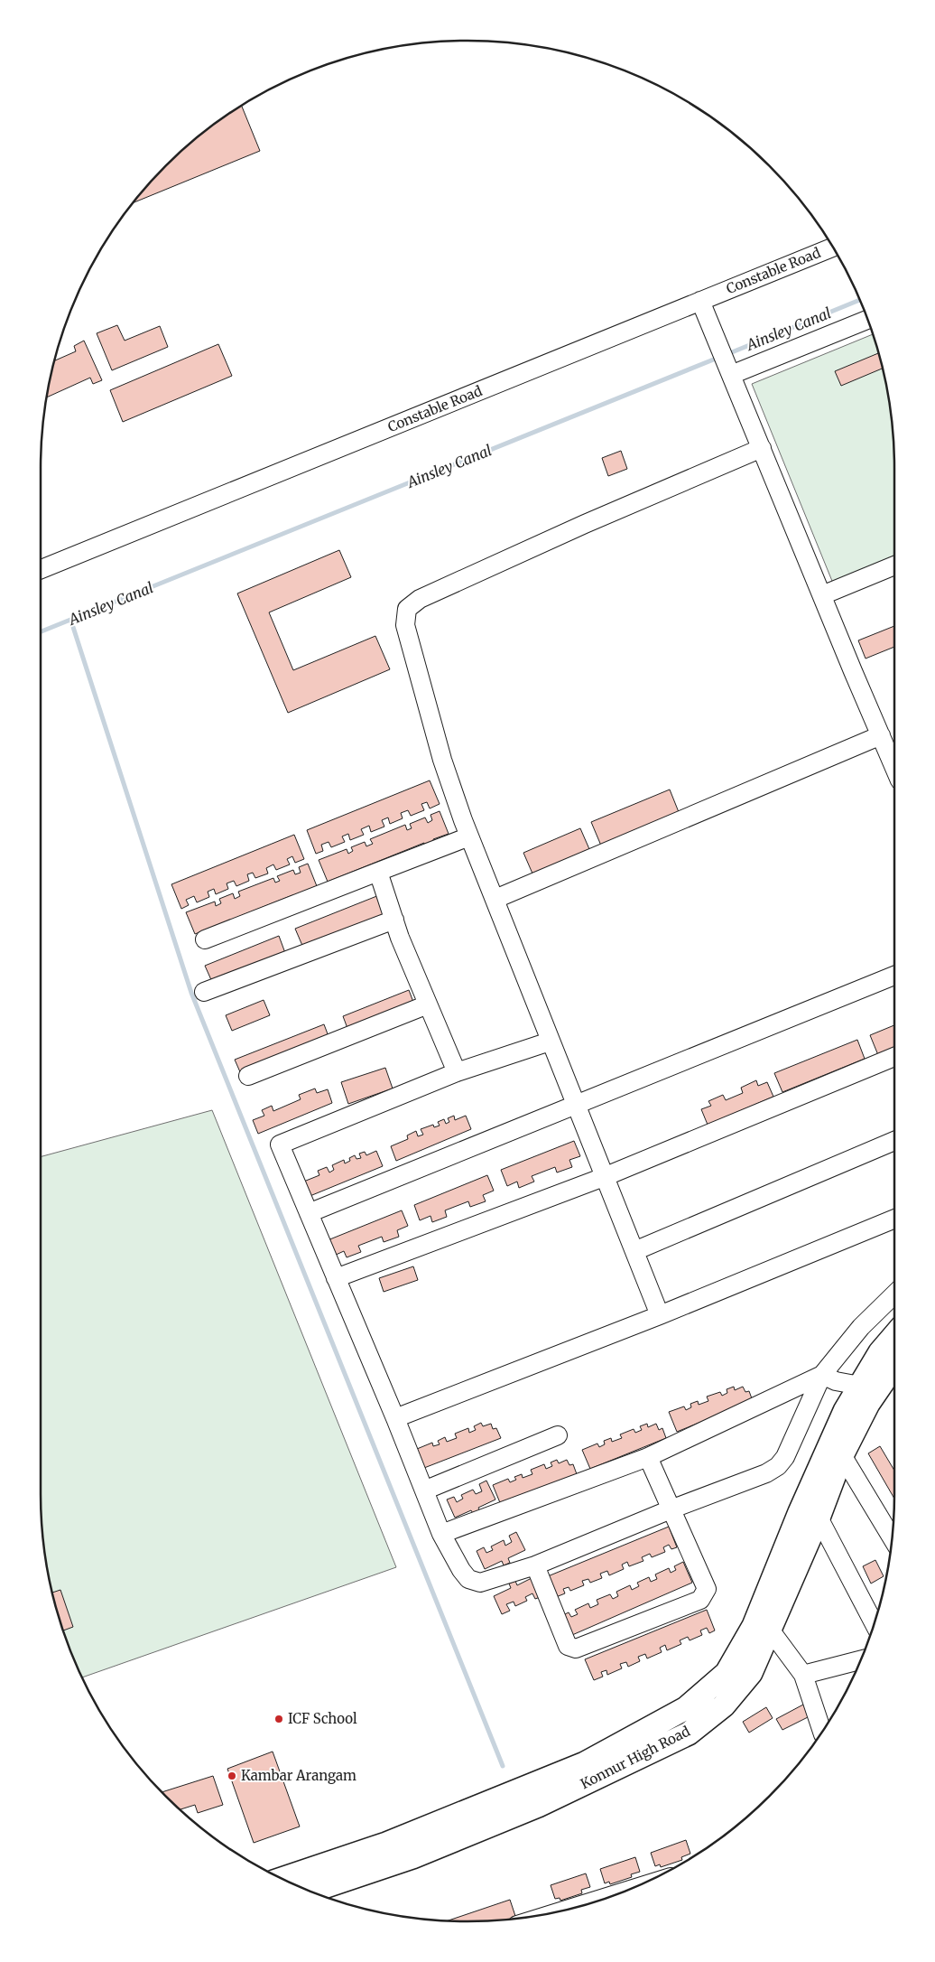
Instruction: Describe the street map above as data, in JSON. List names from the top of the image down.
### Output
{
  "streets": {
    "main road": ["Konnur High Road"],
    "street": ["Constable Road"]
  },
  "water": ["Ainsley Canal"],
  "places": ["ICF School", "Kambar Arangam"]
}
